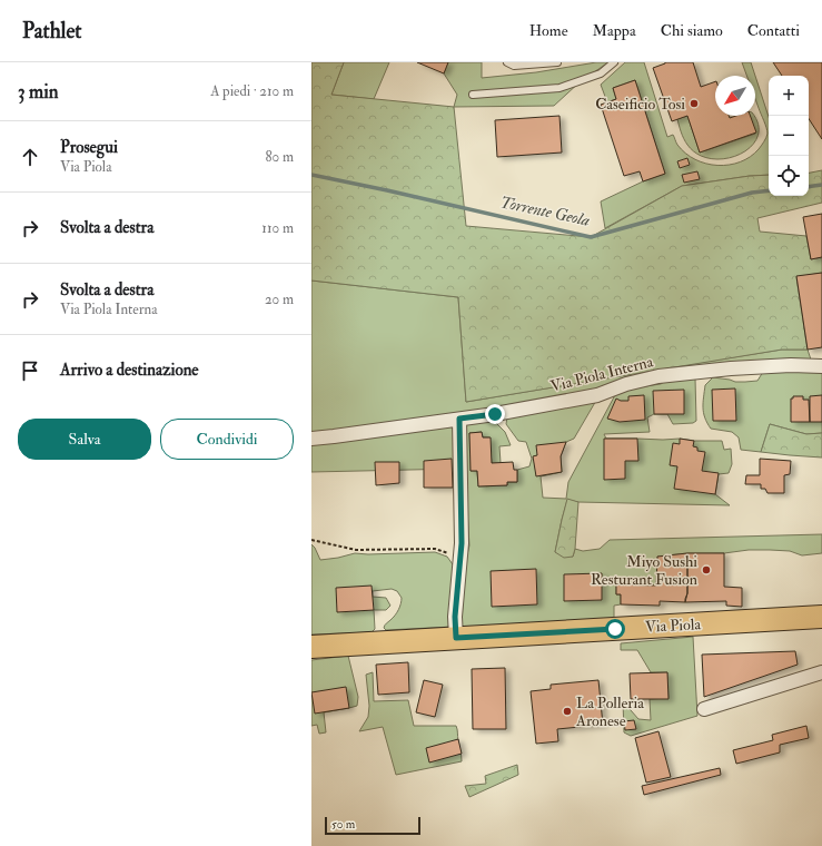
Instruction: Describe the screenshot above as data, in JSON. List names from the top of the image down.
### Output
{
  "streets": {
    "main road": ["Via Piola"],
    "street": ["Via Piola Interna"]
  },
  "water": ["Torrente Geola"],
  "places": ["Caseificio Tosi", "Miyo Sushi Resturant Fusion", "La Polleria Aronese"],
  "scale_bar": "50 m",
  "north": "bottom left",
  "page": {
    "header": "Pathlet",
    "nav": [
      "Home",
      "Mappa",
      "Chi siamo",
      "Contatti"
    ],
    "heading": ["3 min", "A piedi · 210 m"],
    "map_buttons": ["+", "−"],
    "list": [
      ["Prosegui", "Via Piola", "80 m"],
      ["Svolta a destra", "110 m"],
      ["Svolta a destra", "Via Piola Interna", "20 m"],
      "Arrivo a destinazione"
    ],
    "buttons": ["Salva", "Condividi"],
    "scale": "50 m"
  }
}
